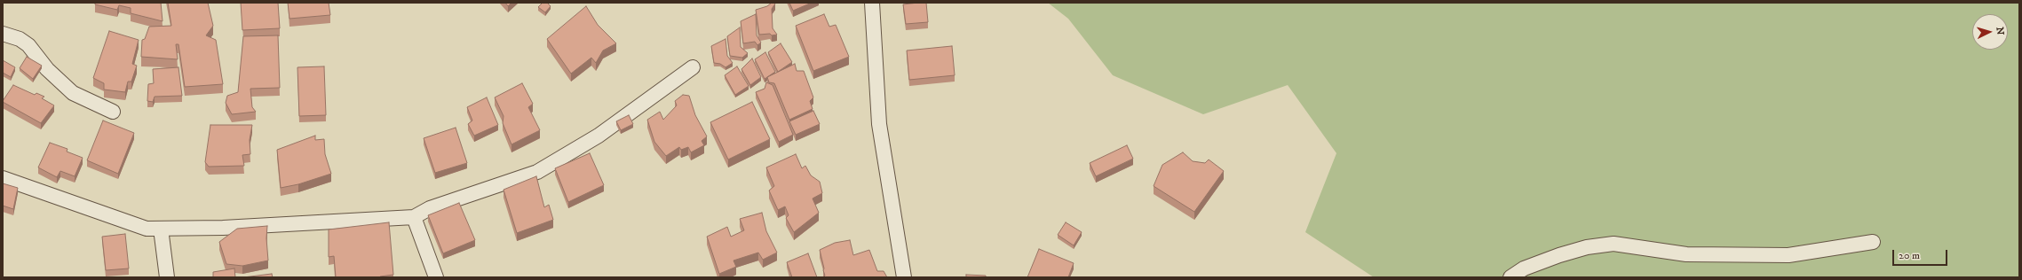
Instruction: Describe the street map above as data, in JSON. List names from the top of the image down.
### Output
{
  "scale_bar": "20 m",
  "north": "right"
}
